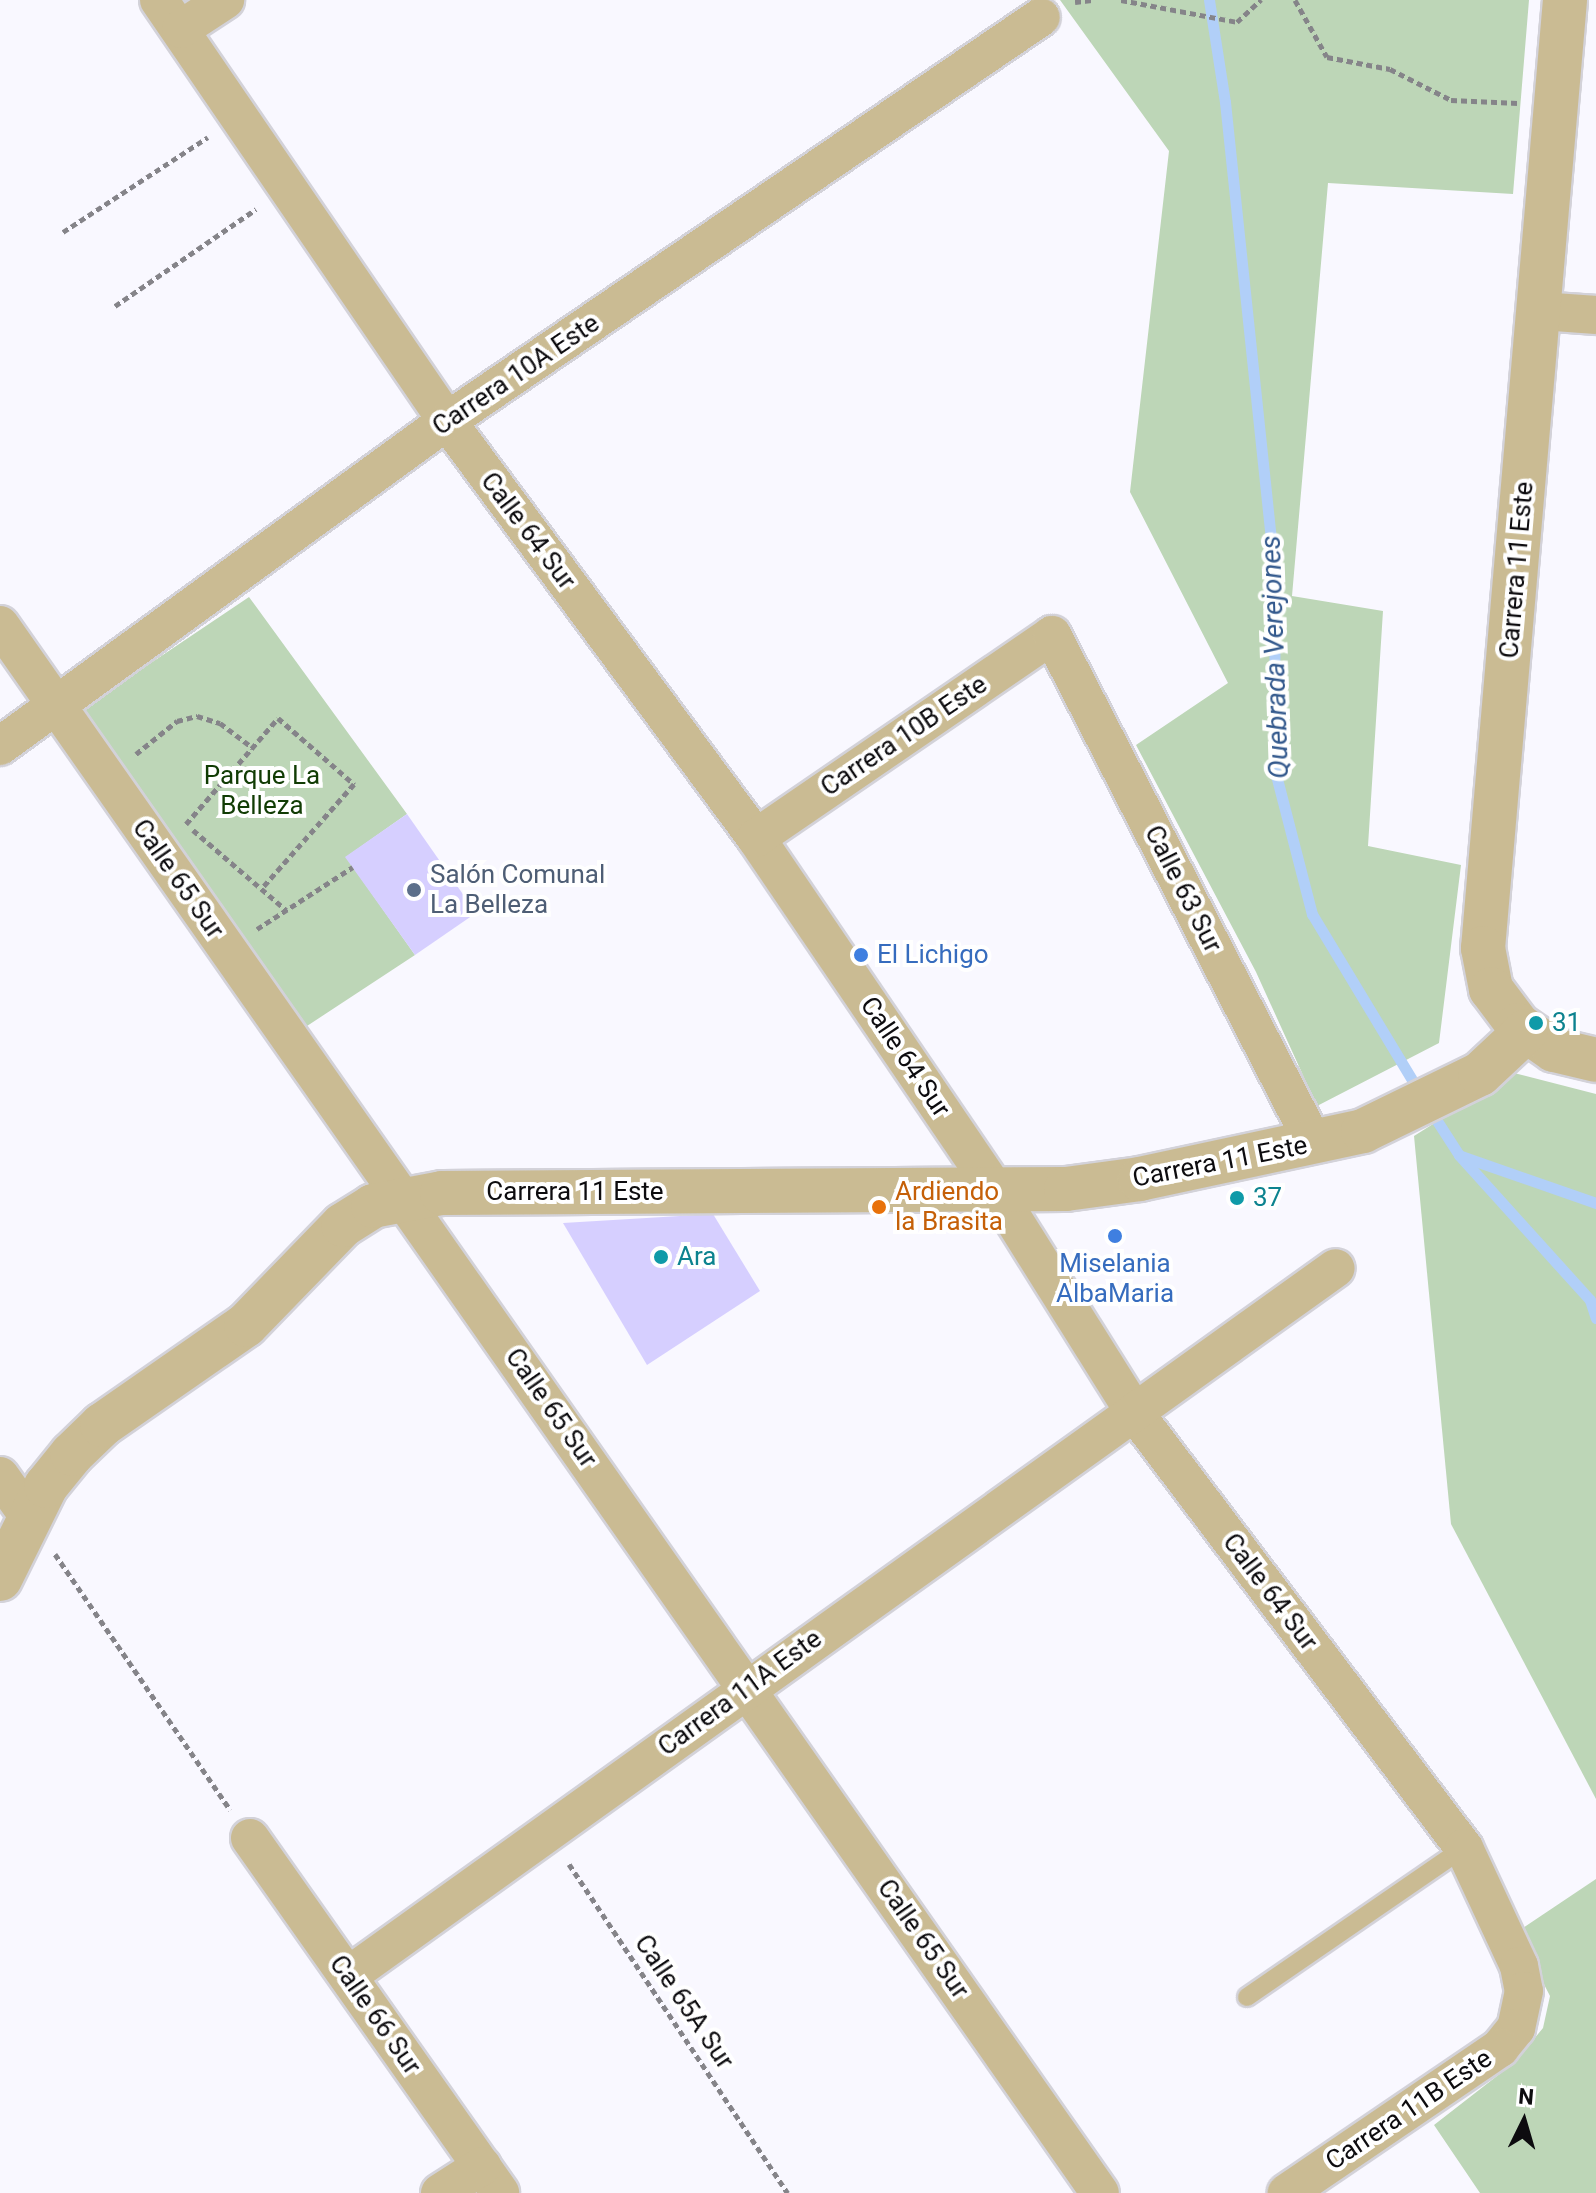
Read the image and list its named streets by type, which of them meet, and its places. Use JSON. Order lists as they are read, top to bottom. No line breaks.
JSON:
{"streets":{"street":["Carrera 10A Este","Calle 64 Sur","Carrera 11 Este","Carrera 10B Este","Calle 65 Sur","Calle 63 Sur","Carrera 11A Este","Calle 66 Sur","Carrera 11B Este"],"path":["Calle 65A Sur"]},"crossings":[["Carrera 10A Este","Calle 64 Sur"],["Carrera 10A Este","Calle 65 Sur"],["Calle 64 Sur","Carrera 11 Este"],["Calle 64 Sur","Carrera 10B Este"],["Calle 64 Sur","Carrera 11A Este"],["Calle 64 Sur","Carrera 11B Este"],["Carrera 11 Este","Calle 65 Sur"],["Carrera 11 Este","Calle 63 Sur"],["Carrera 10B Este","Calle 63 Sur"],["Calle 65 Sur","Carrera 11A Este"],["Carrera 11A Este","Calle 65A Sur"],["Carrera 11A Este","Calle 66 Sur"]],"water":["Quebrada Verejones"],"parks":["Parque La Belleza"],"places":["Salón Comunal La Belleza","El Lichigo","31","37","Ardiendo la Brasita","Miselania AlbaMaria","Ara"],"north":"top"}
